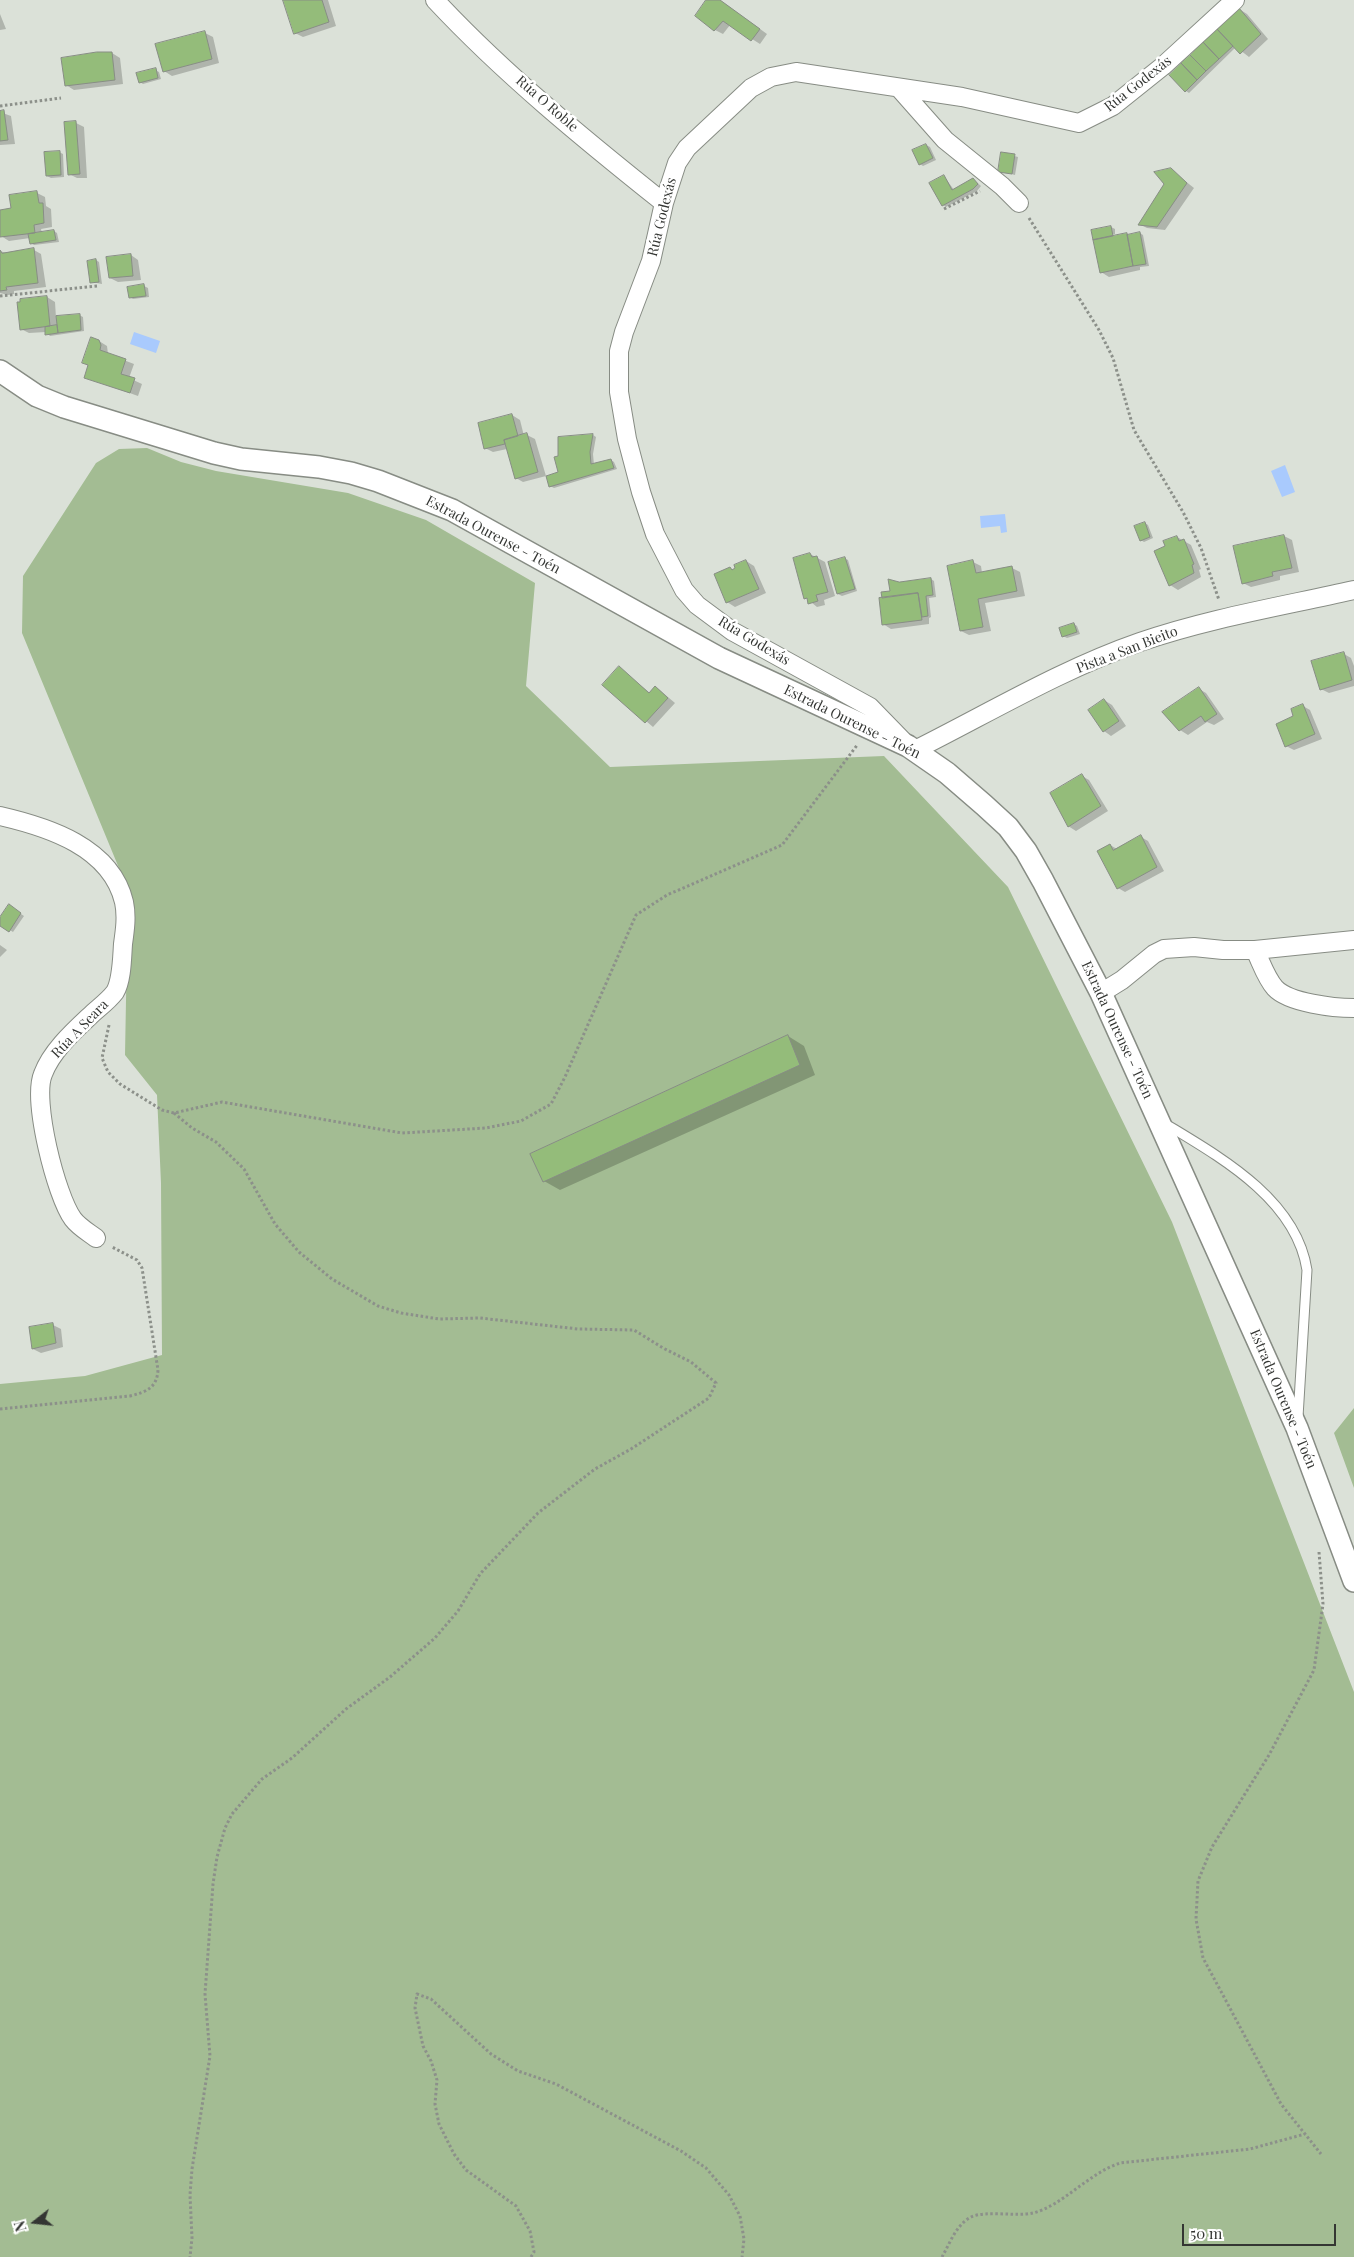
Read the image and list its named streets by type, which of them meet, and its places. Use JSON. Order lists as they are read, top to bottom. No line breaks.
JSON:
{"streets":{"street":["Rúa Godexás","Rúa O Roble","Estrada Ourense - Toén","Pista a San Bieito","Rúa A Seara"]},"crossings":[["Rúa Godexás","Rúa O Roble"],["Rúa Godexás","Estrada Ourense - Toén"],["Rúa Godexás","Pista a San Bieito"],["Estrada Ourense - Toén","Pista a San Bieito"]],"scale_bar":"50 m","north":"left"}
